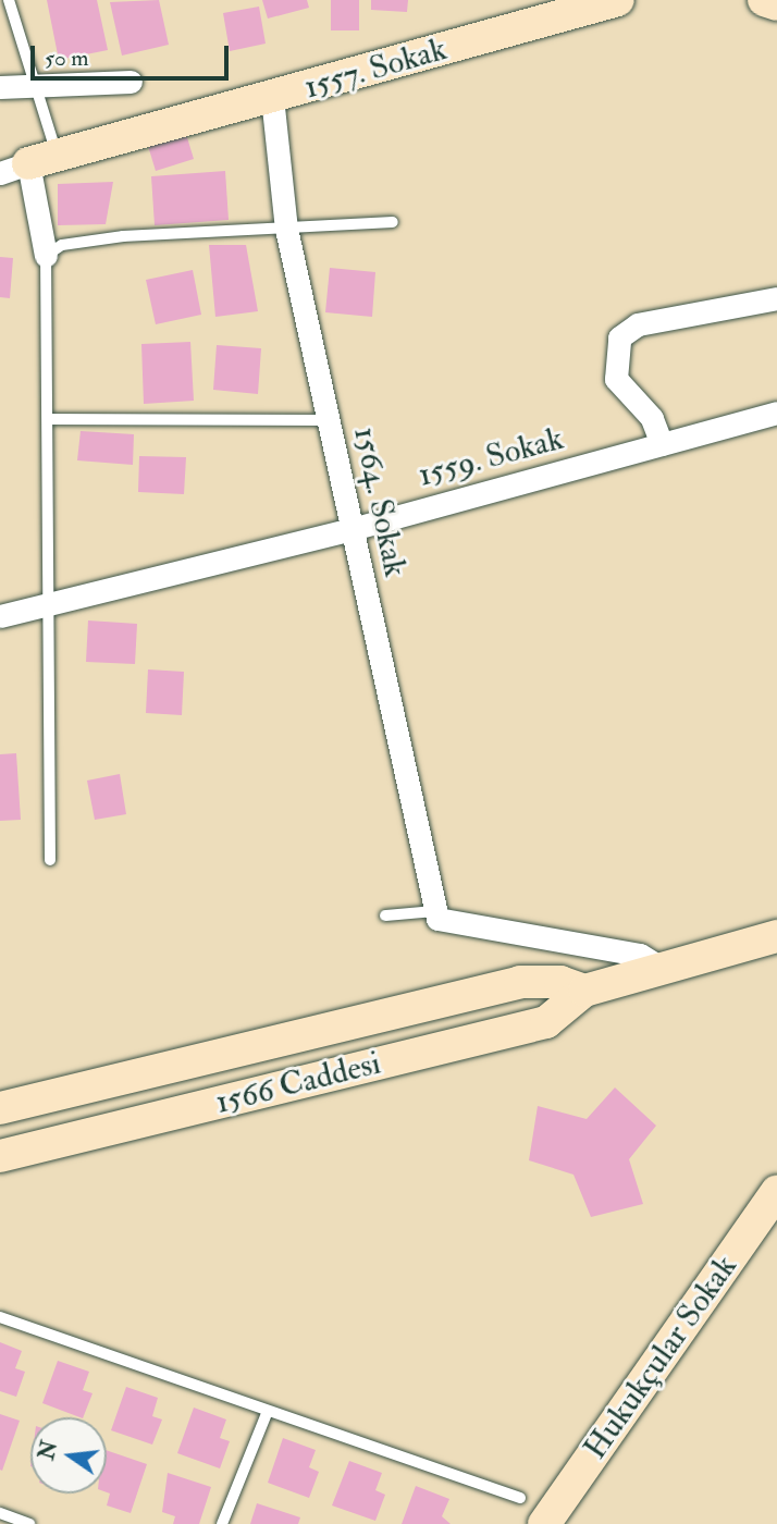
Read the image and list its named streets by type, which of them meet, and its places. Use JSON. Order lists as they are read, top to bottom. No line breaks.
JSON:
{"streets":{"street":["1557. Sokak","1559. Sokak","1564. Sokak","1566 Caddesi","Hukukçular Sokak"]},"crossings":[["1557. Sokak","1564. Sokak"],["1559. Sokak","1564. Sokak"]],"scale_bar":"50 m","north":"left"}
